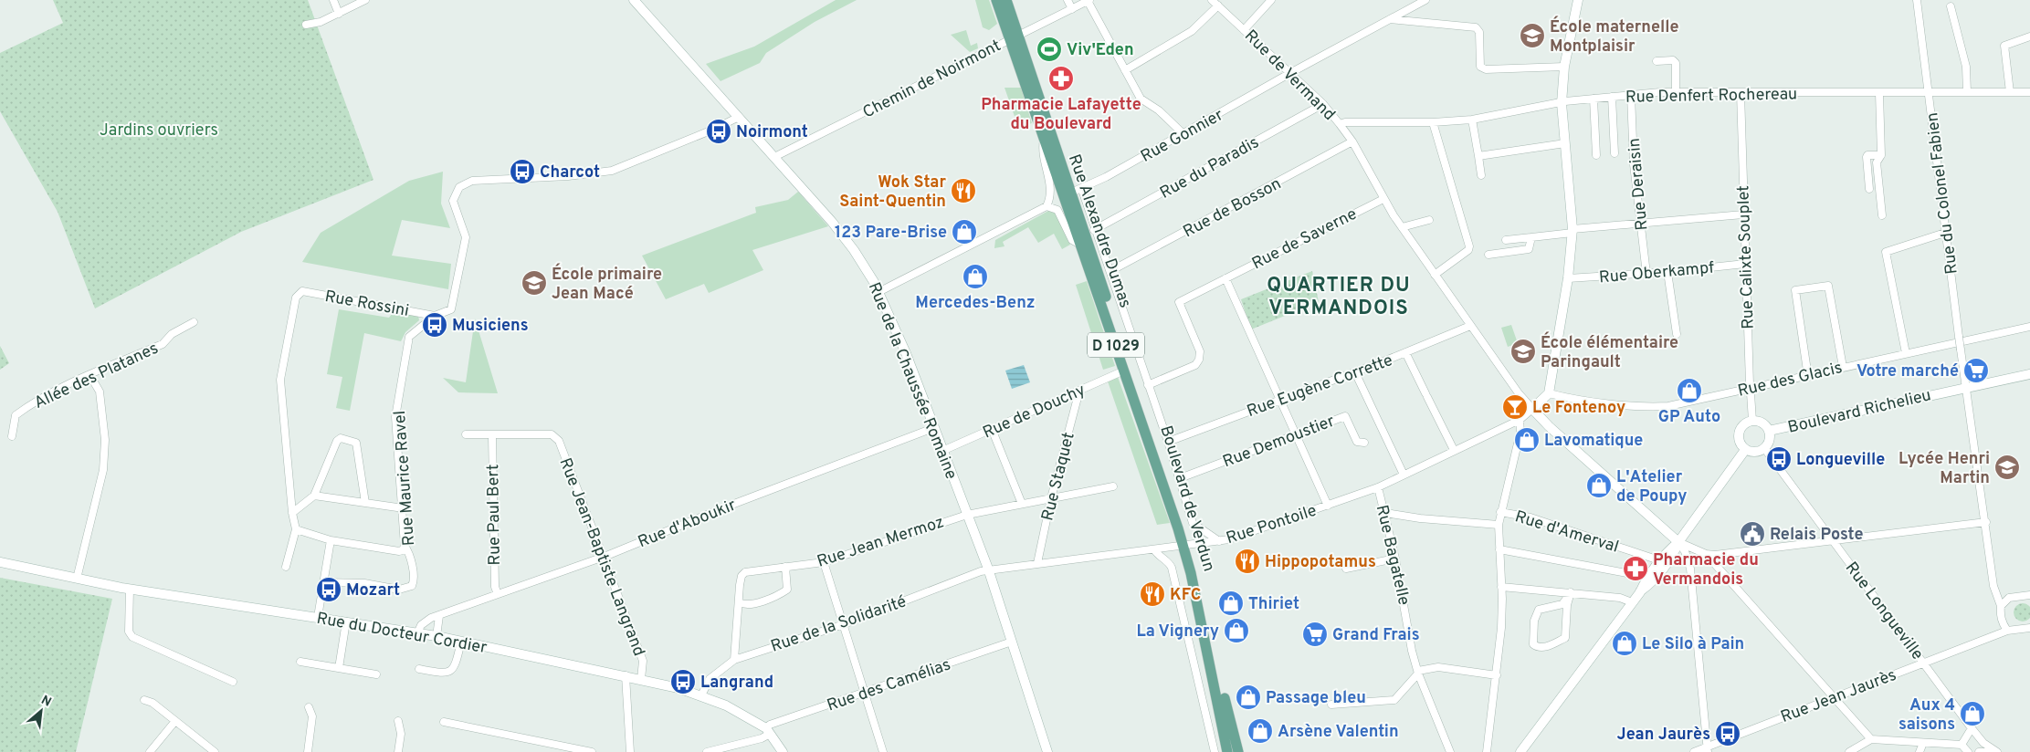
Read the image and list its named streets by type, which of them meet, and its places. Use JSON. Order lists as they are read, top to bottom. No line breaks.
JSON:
{"streets":{"main road":["Rue Alexandre Dumas","D 1029","Boulevard de Verdun"],"street":["Rue de Vermand","Chemin de Noirmont","Rue Denfert Rochereau","Rue Gonnier","Rue du Paradis","Rue Deraisin","Rue du Colonel Fabien","Rue de Bosson","Rue de Saverne","Rue Calixte Souplet","Rue Oberkampf","Rue Rossini","Allée des Platanes","Rue des Glacis","Rue de la Chaussée Romaine","Rue Eugène Corrette","Rue de Douchy","Boulevard Richelieu","Rue Demoustier","Rue Staquet","Rue Maurice Ravel","Rue Paul Bert","Rue d'Aboukir","Rue Pontoile","Rue d'Amerval","Rue Jean Mermoz","Rue Bagatelle","Rue Jean-Baptiste Langrand","Rue Longueville","Rue de la Solidarité","Rue du Docteur Cordier","Rue des Camélias","Rue Jean Jaurès"]},"crossings":[["Rue de Vermand","Rue Denfert Rochereau"],["Rue de Vermand","Rue Gonnier"],["Rue de Vermand","Rue du Paradis"],["Rue de Vermand","Rue de Bosson"],["Rue de Vermand","Rue de Saverne"],["Rue de Vermand","Rue Eugène Corrette"],["Rue de Vermand","Rue Pontoile"],["Chemin de Noirmont","Rue Alexandre Dumas"],["Chemin de Noirmont","D 1029"],["Chemin de Noirmont","Rue de la Chaussée Romaine"],["Rue Denfert Rochereau","Rue Deraisin"],["Rue Denfert Rochereau","Rue du Colonel Fabien"],["Rue Denfert Rochereau","Rue Calixte Souplet"],["Rue Gonnier","Rue Alexandre Dumas"],["Rue du Paradis","Rue Alexandre Dumas"],["Rue Deraisin","Rue Oberkampf"],["Rue du Colonel Fabien","Boulevard Richelieu"],["Rue du Colonel Fabien","Rue Jean Jaurès"],["Rue de Bosson","Rue Alexandre Dumas"],["Rue Alexandre Dumas","Rue de Saverne"],["Rue Alexandre Dumas","D 1029"],["Rue Alexandre Dumas","Rue Eugène Corrette"],["Rue Alexandre Dumas","Rue de Douchy"],["Rue Alexandre Dumas","Rue Demoustier"],["Rue Alexandre Dumas","Boulevard de Verdun"],["Rue Alexandre Dumas","Rue Pontoile"],["Rue Calixte Souplet","Rue Oberkampf"],["Rue Calixte Souplet","Boulevard Richelieu"],["Rue Calixte Souplet","Rue Longueville"],["Rue Rossini","Rue Maurice Ravel"],["D 1029","Rue de Douchy"],["D 1029","Boulevard de Verdun"],["Rue de la Chaussée Romaine","Rue de Douchy"],["Rue de la Chaussée Romaine","Rue Maurice Ravel"],["Rue de la Chaussée Romaine","Rue d'Aboukir"],["Rue de la Chaussée Romaine","Rue Pontoile"],["Rue de la Chaussée Romaine","Rue Jean Mermoz"],["Rue de la Chaussée Romaine","Rue de la Solidarité"],["Rue de la Chaussée Romaine","Rue des Camélias"],["Rue de Douchy","Rue Staquet"],["Rue de Douchy","Boulevard de Verdun"],["Boulevard Richelieu","Rue Longueville"],["Rue Staquet","Rue Pontoile"],["Rue Staquet","Rue Jean Mermoz"],["Boulevard de Verdun","Rue Pontoile"],["Rue Paul Bert","Rue d'Aboukir"],["Rue Paul Bert","Rue Jean-Baptiste Langrand"],["Rue d'Aboukir","Rue Jean-Baptiste Langrand"],["Rue d'Aboukir","Rue du Docteur Cordier"],["Rue Pontoile","Rue Bagatelle"],["Rue Pontoile","Rue de la Solidarité"],["Rue Jean Mermoz","Rue de la Solidarité"],["Rue Jean-Baptiste Langrand","Rue du Docteur Cordier"],["Rue Longueville","Rue Jean Jaurès"],["Rue de la Solidarité","Rue du Docteur Cordier"],["Rue du Docteur Cordier","Rue des Camélias"]],"districts":["QUARTIER DU VERMANDOIS"],"parks":["Jardins ouvriers"],"places":{"school or university":["École maternelle Montplaisir","École primaire Jean Macé","École élémentaire Paringault","Lycée Henri Martin"],"sports":["Viv'Eden"],"pharmacy":["Pharmacie Lafayette du Boulevard","Pharmacie du Vermandois"],"bus stop":["Noirmont","Charcot","Musiciens","Longueville","Mozart","Langrand","Jean Jaurès"],"restaurant":["Wok Star Saint-Quentin","Hippopotamus","KFC"],"shop":["123 Pare-Brise","Mercedes-Benz","GP Auto","Lavomatique","L'Atelier de Poupy","Thiriet","La Vignery","Le Silo à Pain","Passage bleu","Aux 4 saisons","Arsène Valentin"],"supermarket":["Votre marché","Grand Frais"],"bar":["Le Fontenoy"],"public building":["Relais Poste"]},"north":"top right"}
